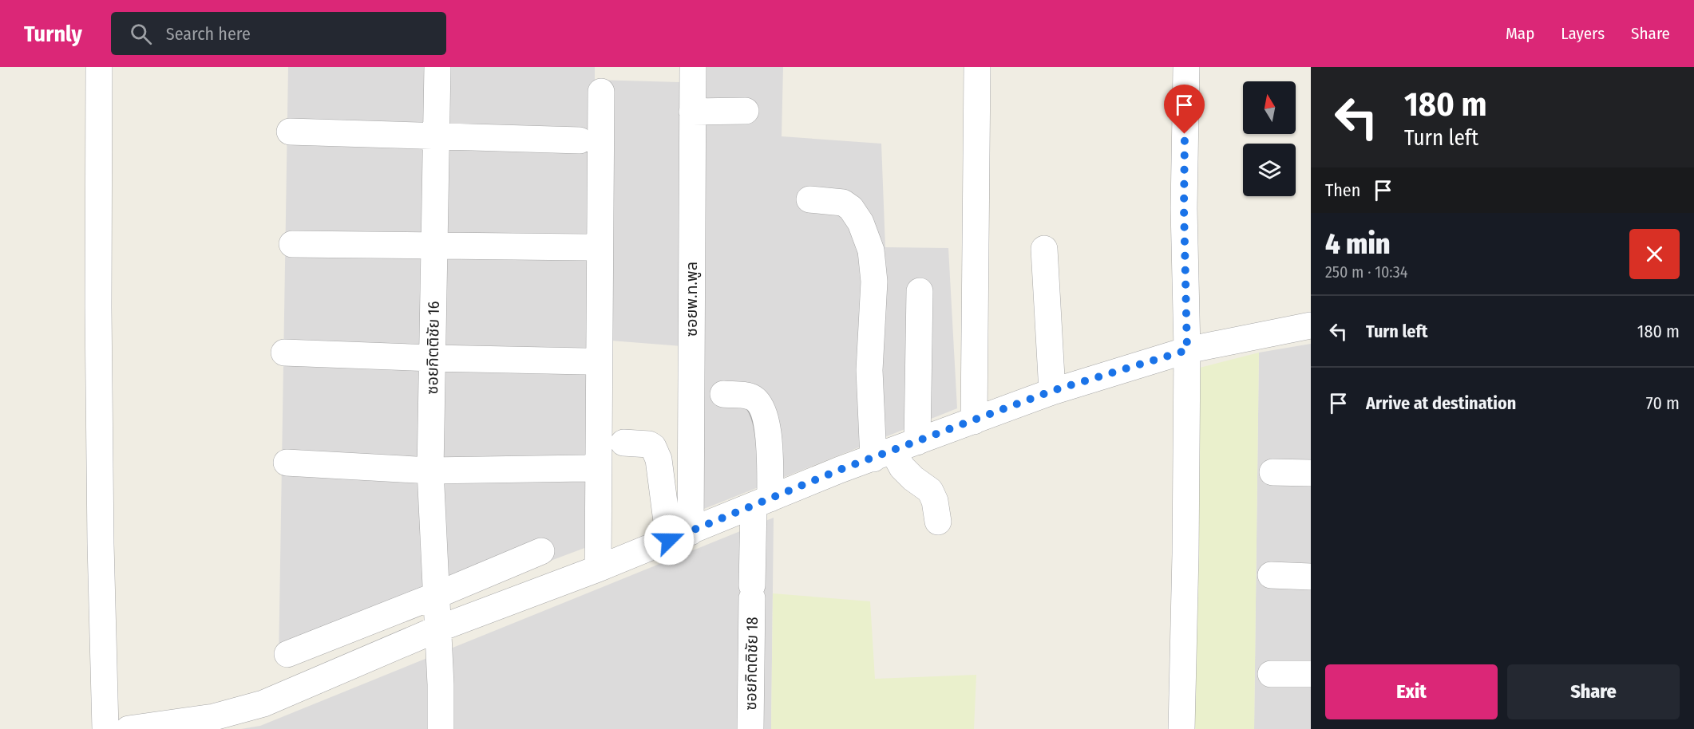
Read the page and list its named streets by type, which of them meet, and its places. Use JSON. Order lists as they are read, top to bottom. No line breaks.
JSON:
{"streets":{"street":["ซอยพ.ท.พูล","ซอยกิตติชัย 16","ซอยกิตติชัย 18"]},"north":"top","page":{"header":"Turnly","search":"Search here","nav":["Map","Layers","Share"],"turn":["180 m","Turn left"],"then":"Then","heading":["4 min","250 m · 10:34"],"list":[{"name":"Turn left","value":"180 m"},{"name":"Arrive at destination","value":"70 m"}],"buttons":["Exit","Share"]}}
